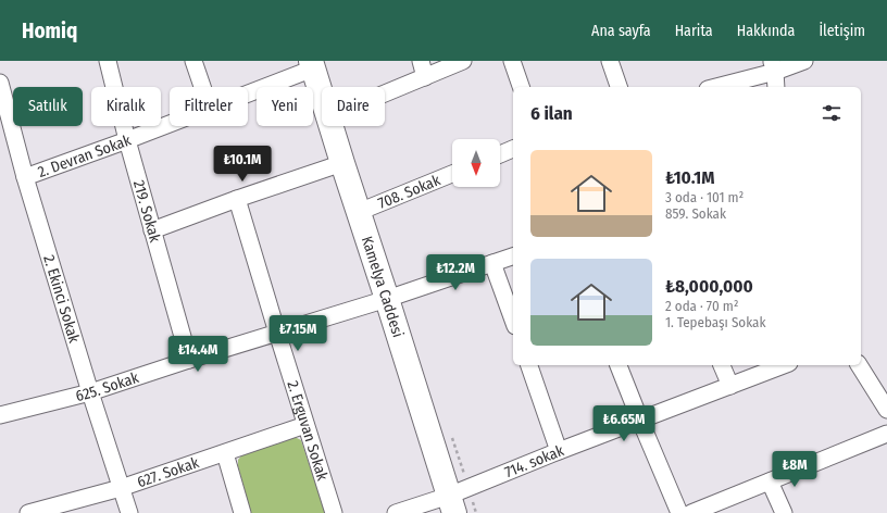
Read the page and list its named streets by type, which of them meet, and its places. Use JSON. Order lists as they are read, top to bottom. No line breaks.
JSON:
{"streets":{"main road":["Kamelya Caddesi"],"street":["2. Devran Sokak","708. Sokak","219. Sokak","2. Ekinci Sokak","625. Sokak","2. Erguvan Sokak","714. sokak","627. Sokak"]},"crossings":[["2. Devran Sokak","219. Sokak"],["2. Devran Sokak","Kamelya Caddesi"],["2. Devran Sokak","2. Ekinci Sokak"],["708. Sokak","Kamelya Caddesi"],["219. Sokak","625. Sokak"],["Kamelya Caddesi","625. Sokak"],["Kamelya Caddesi","714. sokak"],["2. Ekinci Sokak","625. Sokak"],["2. Ekinci Sokak","627. Sokak"],["625. Sokak","2. Erguvan Sokak"],["2. Erguvan Sokak","627. Sokak"]],"north":"bottom","page":{"header":"Homiq","nav":["Ana sayfa","Harita","Hakkında","İletişim"],"chip":["Satılık","Kiralık","Filtreler","Yeni","Daire"],"heading":"6 ilan","list":[{"name":"₺10.1M","note":"3 oda · 101 m² · 859. Sokak"},{"name":"₺8,000,000","note":"2 oda · 70 m² · 1. Tepebaşı Sokak"}],"price":["₺10.1M","₺12.2M","₺7.15M","₺14.4M","₺6.65M","₺8M"]}}
